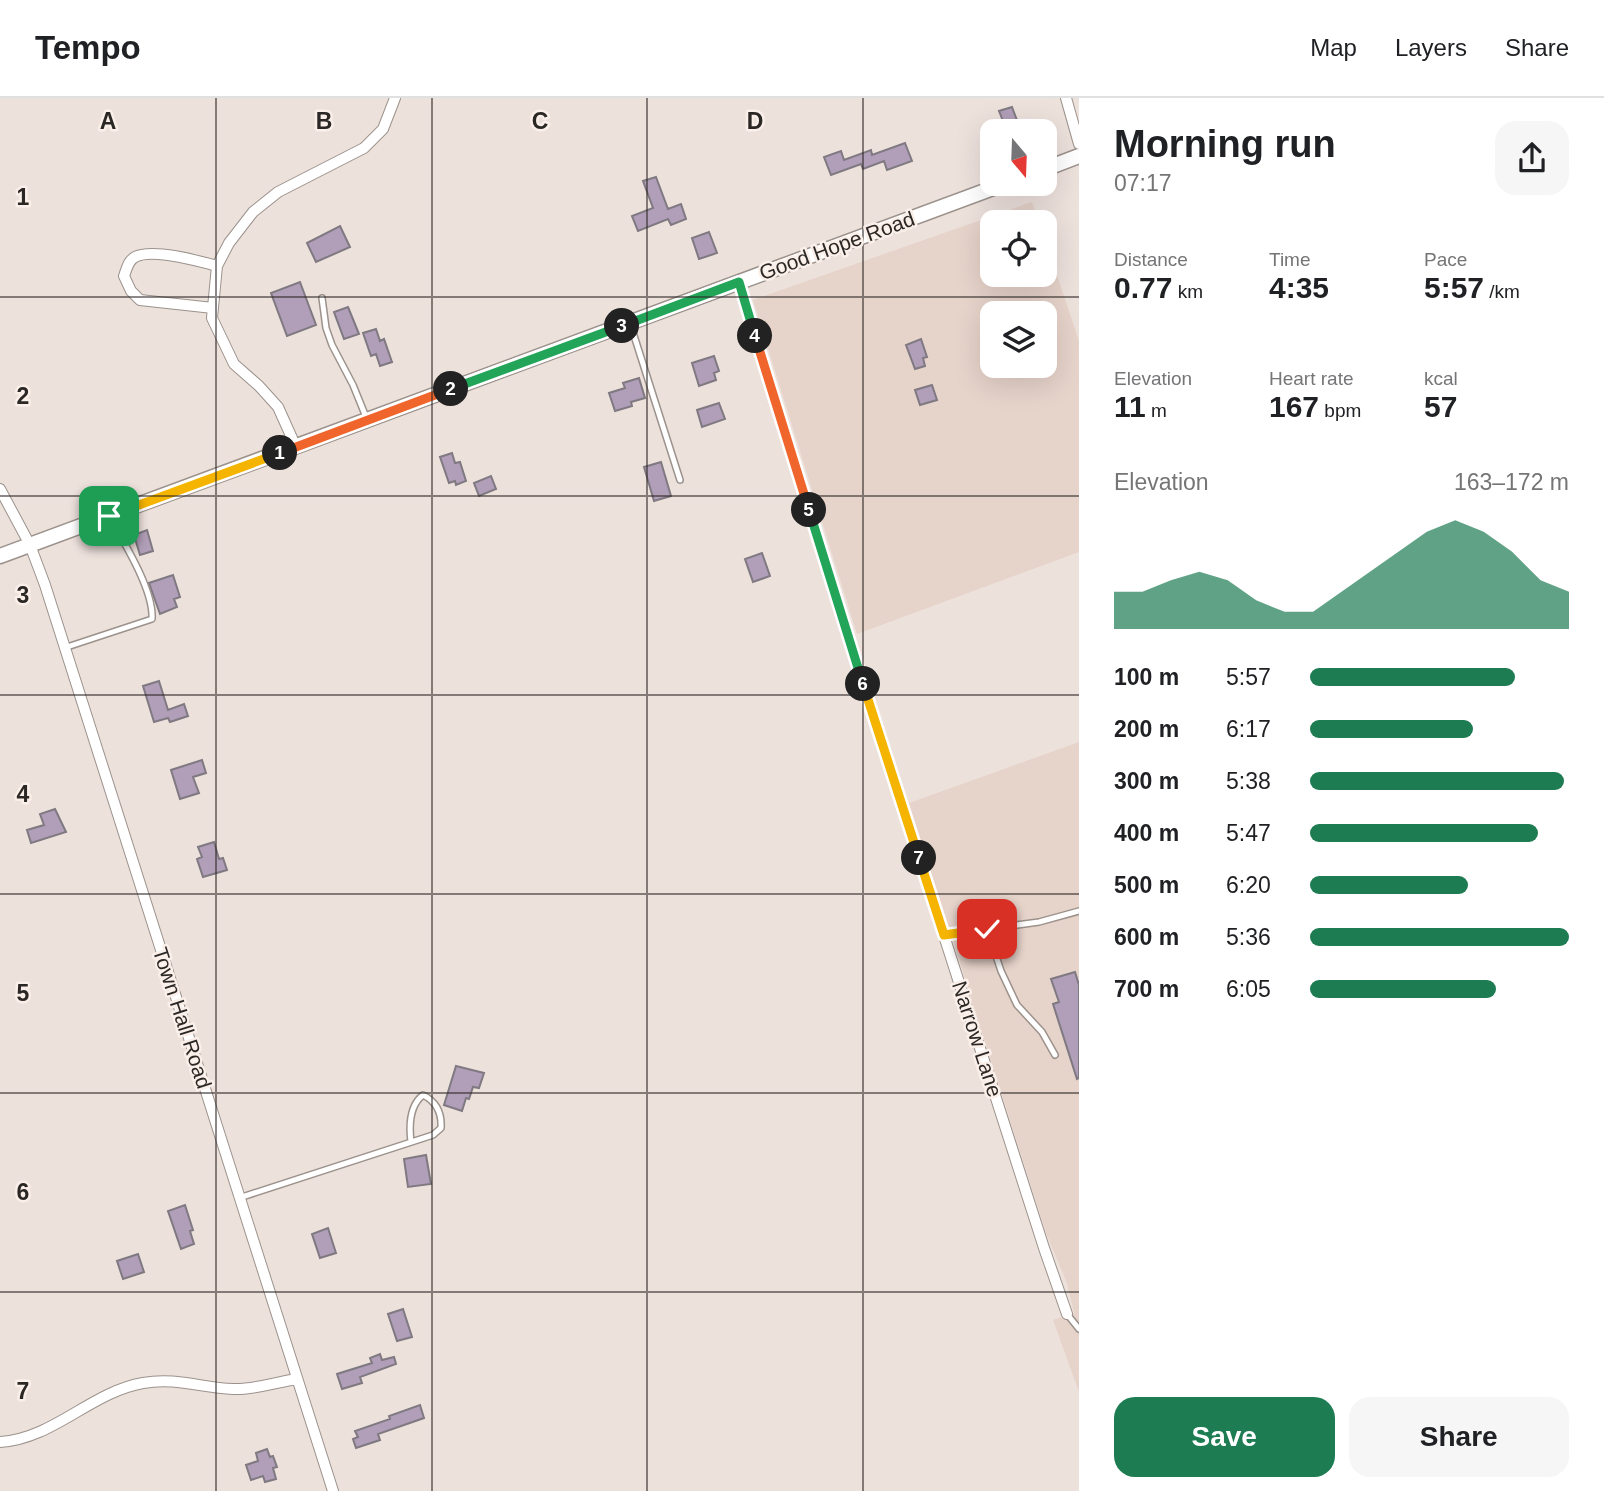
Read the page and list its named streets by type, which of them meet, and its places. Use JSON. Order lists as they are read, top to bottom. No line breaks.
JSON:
{"streets":{"main road":["Good Hope Road"],"street":["Town Hall Road","Narrow Lane"]},"crossings":[["Good Hope Road","Town Hall Road"],["Good Hope Road","Narrow Lane"]],"north":"bottom","page":{"header":"Tempo","nav":["Map","Layers","Share"],"heading":["Morning run","07:17"],"stats":[["Distance","0.77 km"],["Time","4:35"],["Pace","5:57 /km"],["Elevation","11 m"],["Heart rate","167 bpm"],["kcal","57"]],"pins":["3","4","2","1","5","6","7"],"chart":["Elevation","163–172 m"],"list":[{"name":"100 m","note":"5:57"},{"name":"200 m","note":"6:17"},{"name":"300 m","note":"5:38"},{"name":"400 m","note":"5:47"},{"name":"500 m","note":"6:20"},{"name":"600 m","note":"5:36"},{"name":"700 m","note":"6:05"}],"buttons":["Save","Share"]},"grid":{"columns":["A","B","C","D"],"rows":["1","2","3","4","5","6","7"]}}
